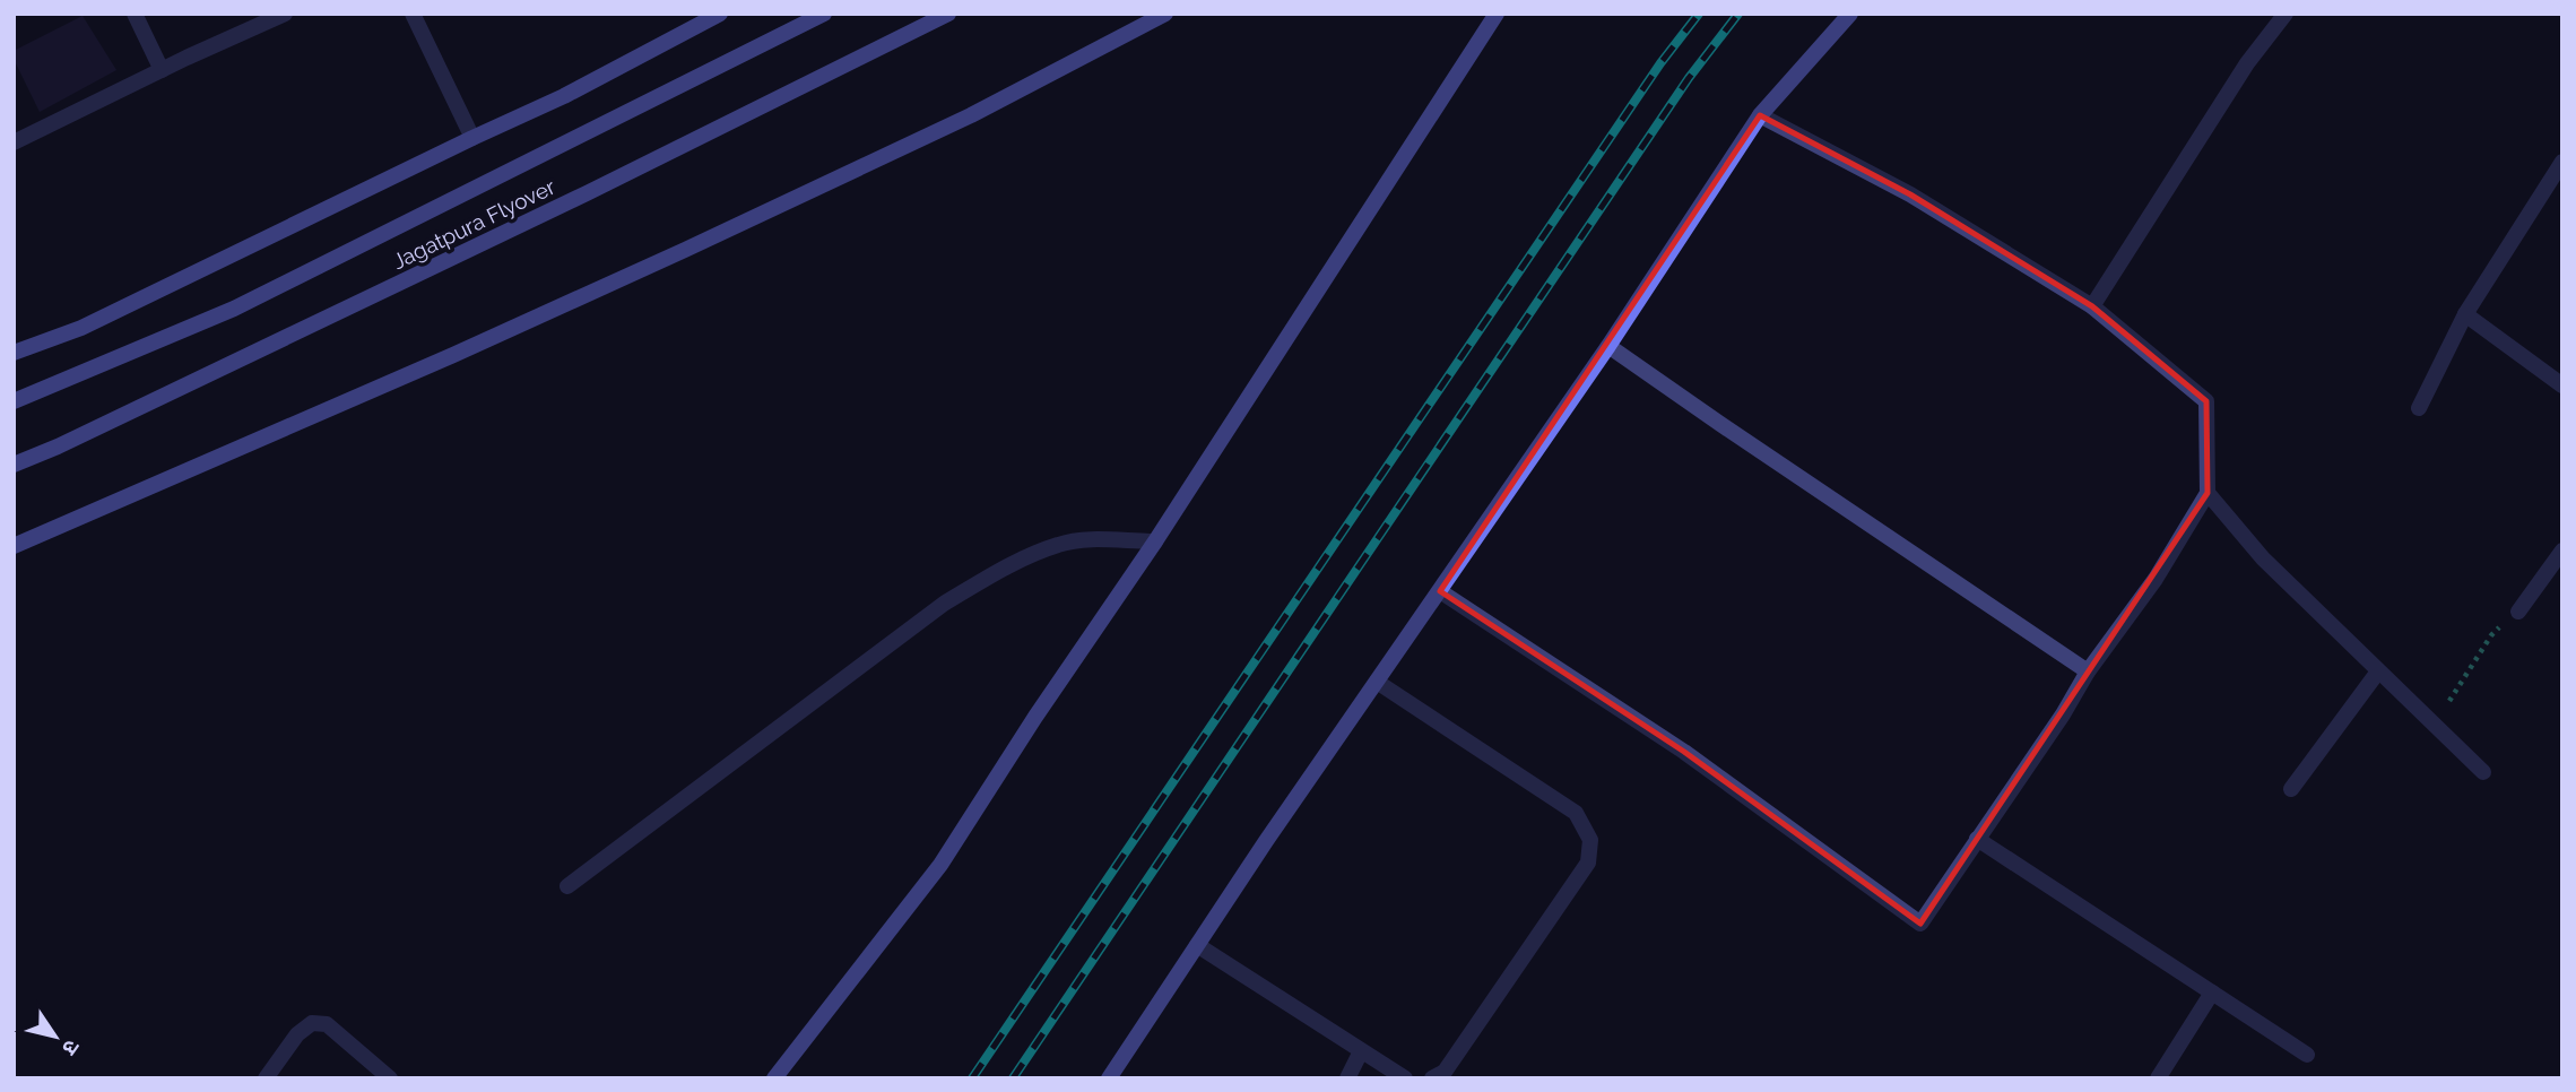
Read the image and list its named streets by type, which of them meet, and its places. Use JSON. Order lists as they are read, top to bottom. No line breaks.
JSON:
{"streets":{"street":["Jagatpura Flyover"]},"north":"bottom right"}
